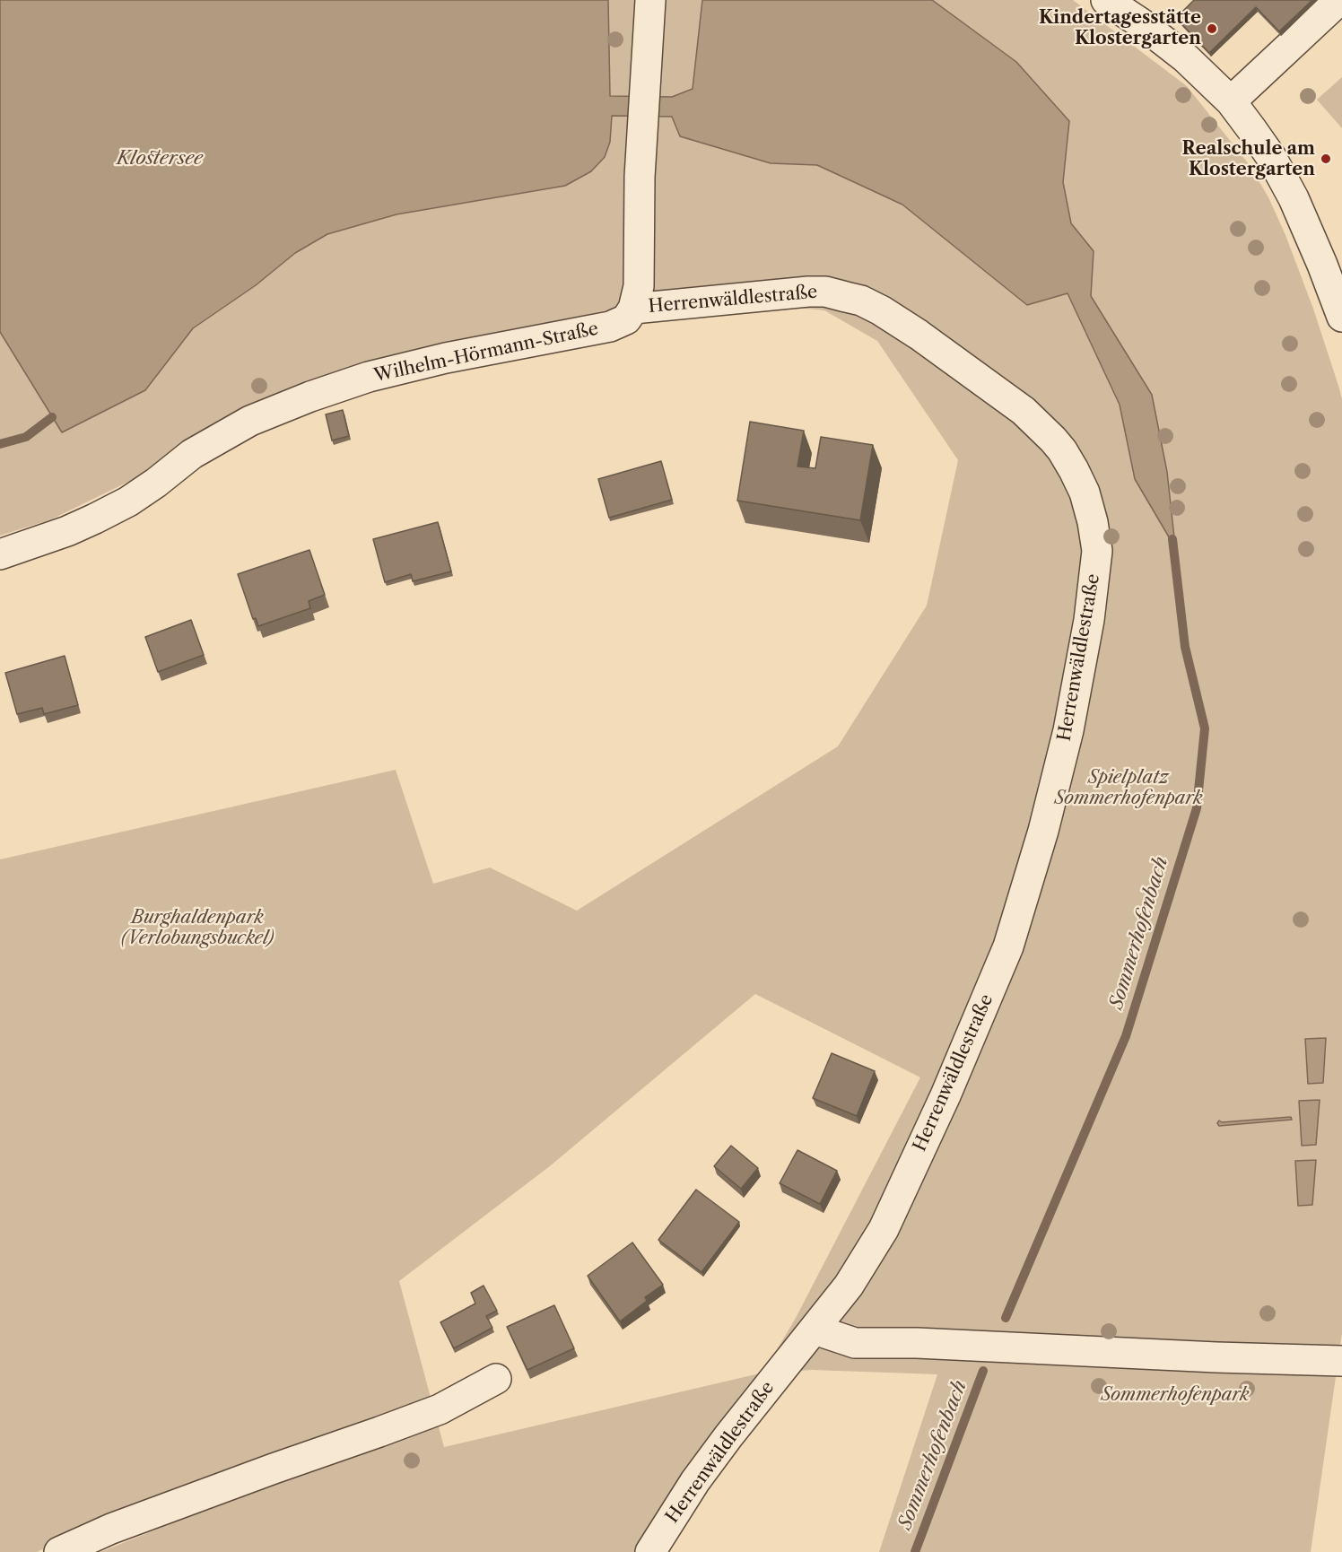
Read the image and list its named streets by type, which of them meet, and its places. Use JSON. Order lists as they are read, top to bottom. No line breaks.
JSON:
{"streets":{"street":["Herrenwäldlestraße","Wilhelm-Hörmann-Straße"]},"crossings":[["Herrenwäldlestraße","Wilhelm-Hörmann-Straße"]],"water":["Klostersee","Sommerhofenbach"],"parks":["Spielplatz Sommerhofenpark","Burghaldenpark (Verlobungsbuckel)","Sommerhofenpark"],"places":["Kindertagesstätte Klostergarten","Realschule am Klostergarten"]}
